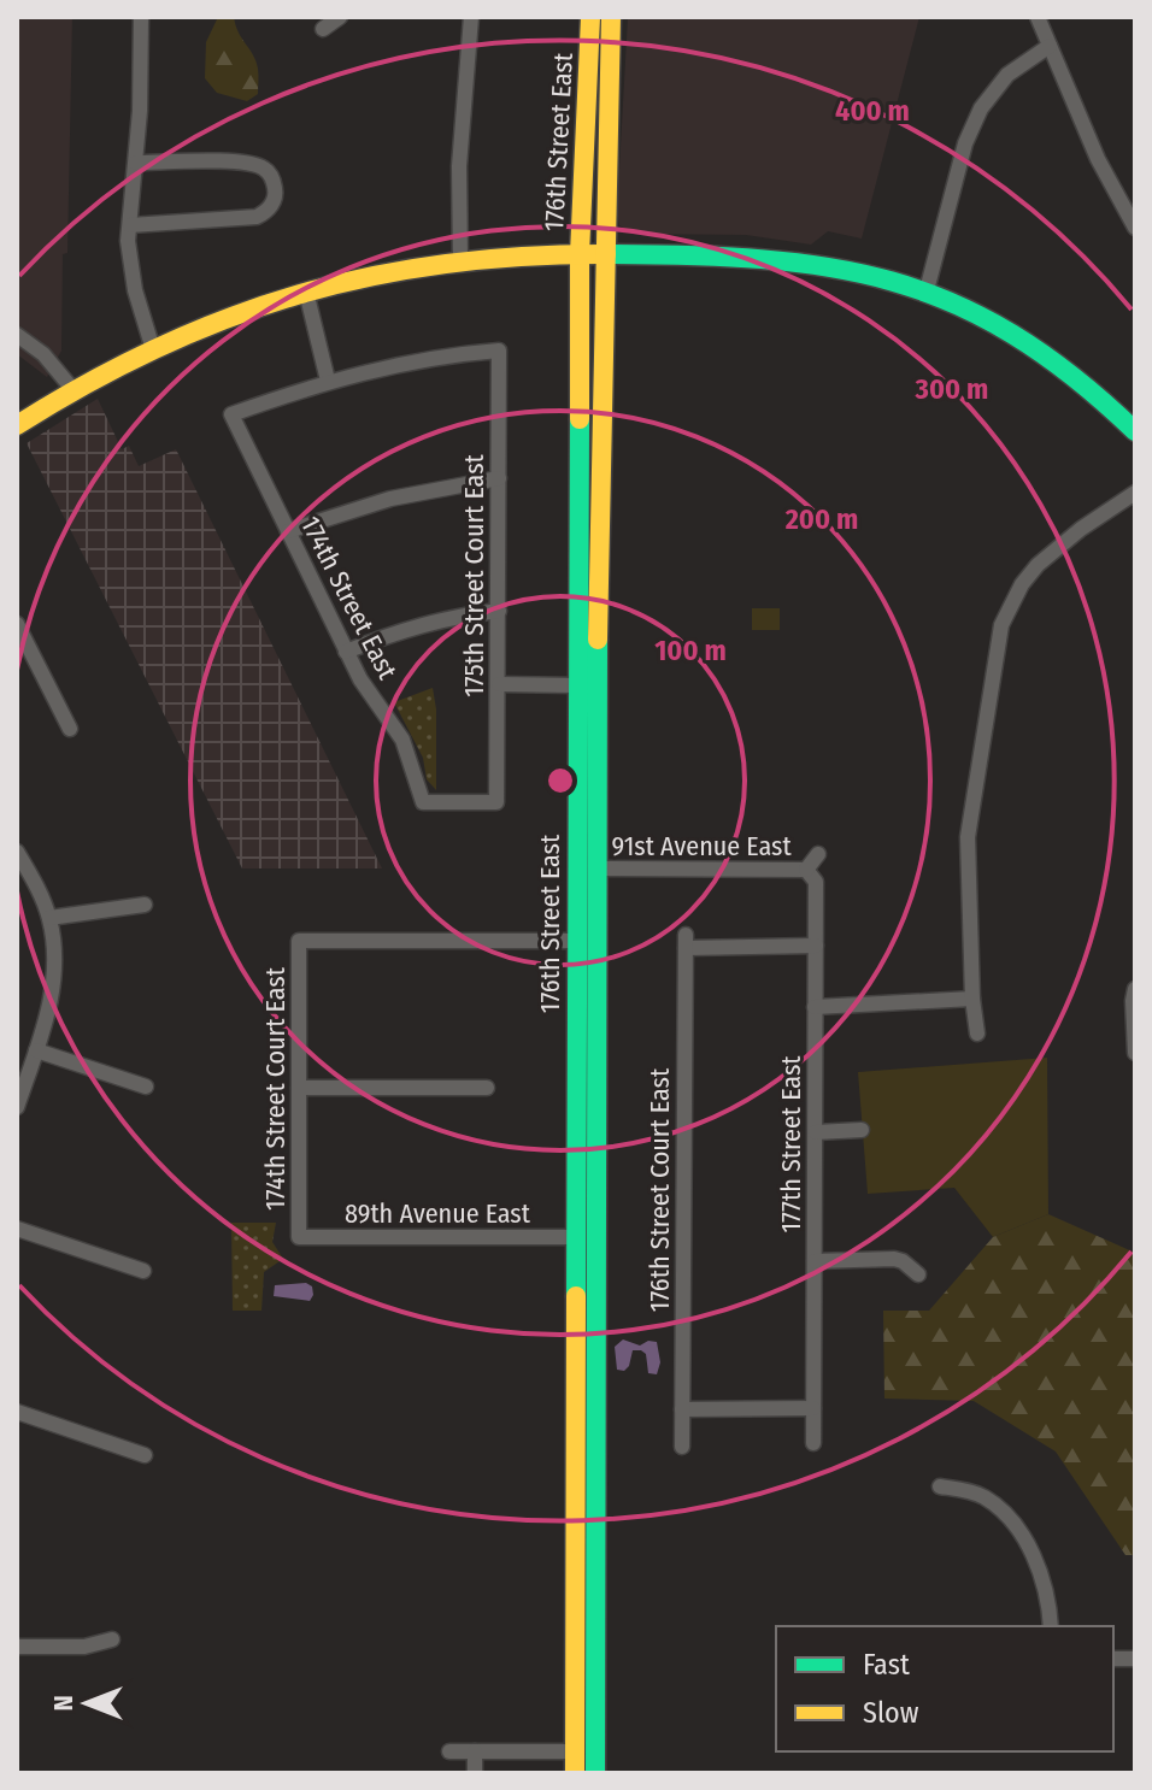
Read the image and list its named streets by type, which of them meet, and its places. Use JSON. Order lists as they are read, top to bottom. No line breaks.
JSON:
{"streets":{"main road":["176th Street East"],"street":["175th Street Court East","174th Street East","91st Avenue East","174th Street Court East","177th Street East","176th Street Court East","89th Avenue East"]},"crossings":[["176th Street East","91st Avenue East"],["176th Street East","174th Street Court East"],["176th Street East","89th Avenue East"],["175th Street Court East","174th Street East"],["91st Avenue East","177th Street East"],["174th Street Court East","89th Avenue East"],["177th Street East","176th Street Court East"]],"legend":["Fast","Slow"],"north":"left","rings":["400 m","300 m","200 m","100 m"]}
